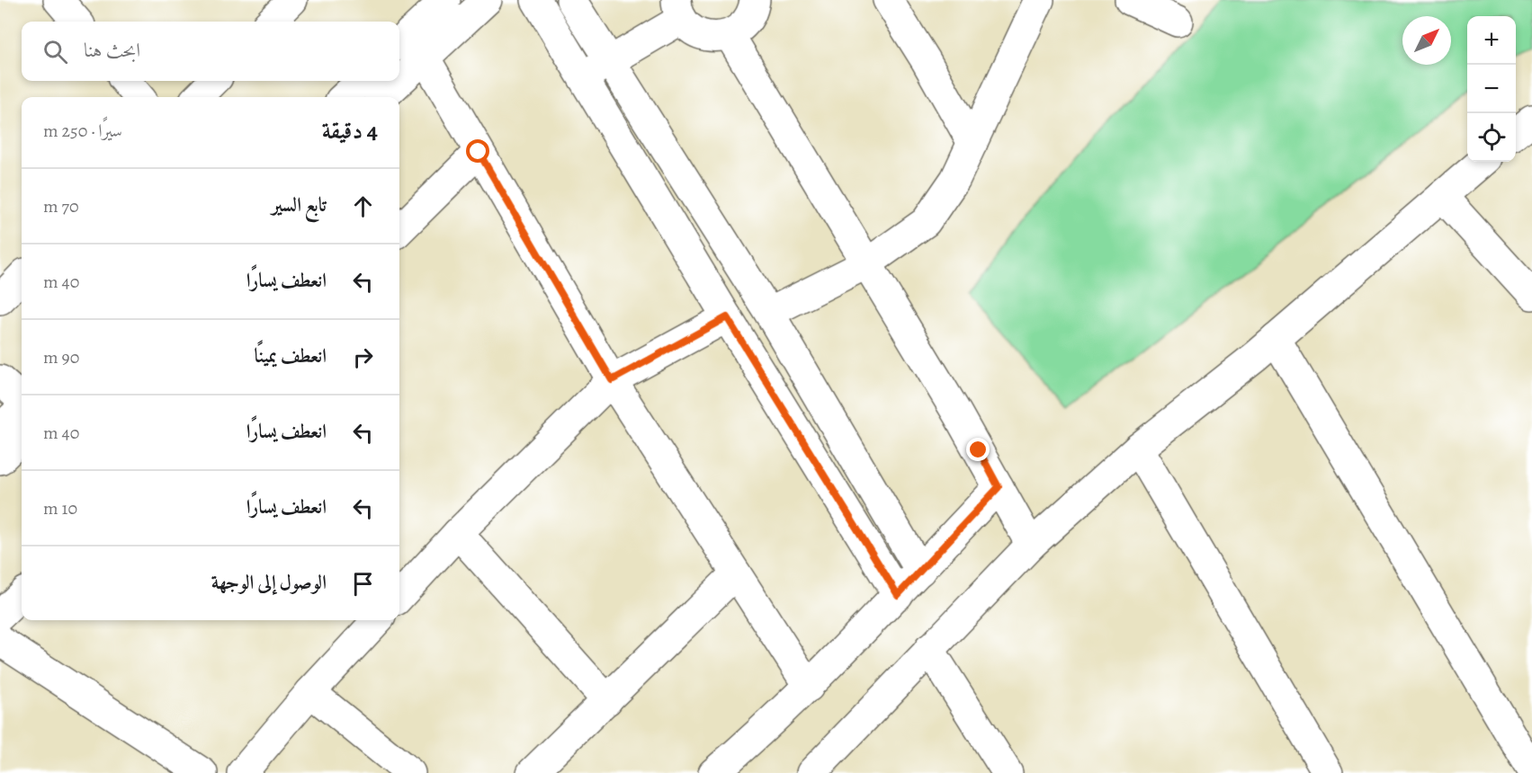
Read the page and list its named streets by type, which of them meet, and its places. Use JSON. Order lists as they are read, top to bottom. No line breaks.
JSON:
{"north":"top right","page":{"map_buttons":["+","−"],"search":"ابحث هنا","heading":["4 دقيقة","سيرًا · 250 m"],"list":[["تابع السير","70 m"],["انعطف يسارًا","40 m"],["انعطف يمينًا","90 m"],["انعطف يسارًا","40 m"],["انعطف يسارًا","10 m"],"الوصول إلى الوجهة"]}}
